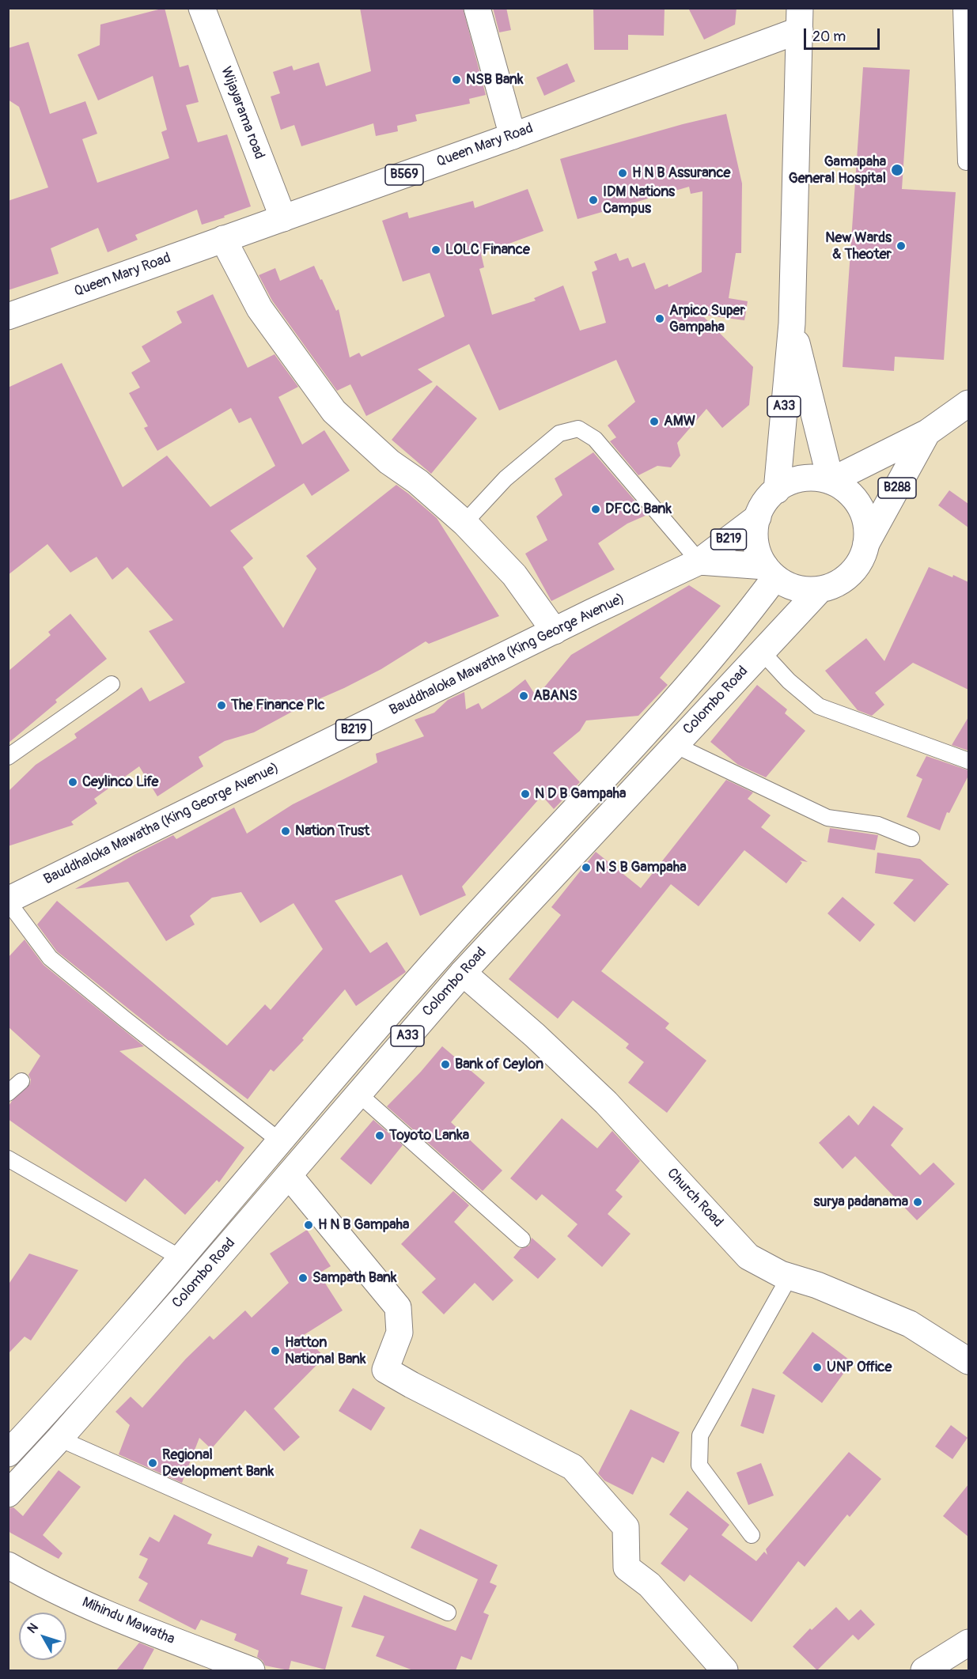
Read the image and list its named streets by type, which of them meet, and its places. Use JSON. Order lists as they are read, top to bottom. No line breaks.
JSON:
{"streets":{"main road":["Wijayarama road","Queen Mary Road","B569","A33","B288","B219","Bauddhaloka Mawatha (King George Avenue)","Colombo Road","Church Road","Mihindu Mawatha"]},"crossings":[["Wijayarama road","Queen Mary Road"],["Queen Mary Road","A33"],["A33","B288"],["A33","Bauddhaloka Mawatha (King George Avenue)"],["A33","Colombo Road"],["B288","Bauddhaloka Mawatha (King George Avenue)"],["B288","Colombo Road"],["Bauddhaloka Mawatha (King George Avenue)","Colombo Road"],["Colombo Road","Church Road"]],"places":["NSB Bank","Gamapaha General Hospital","H N B Assurance","IDM Nations Campus","New Wards & Theoter","LOLC Finance","Arpico Super Gampaha","AMW","DFCC Bank","ABANS","The Finance Plc","Ceylinco Life","N D B Gampaha","Nation Trust","N S B Gampaha","Bank of Ceylon","Toyoto Lanka","surya padanama","H N B Gampaha","Sampath Bank","Hatton National Bank","UNP Office","Regional Development Bank"],"scale_bar":"20 m","north":"top left"}
